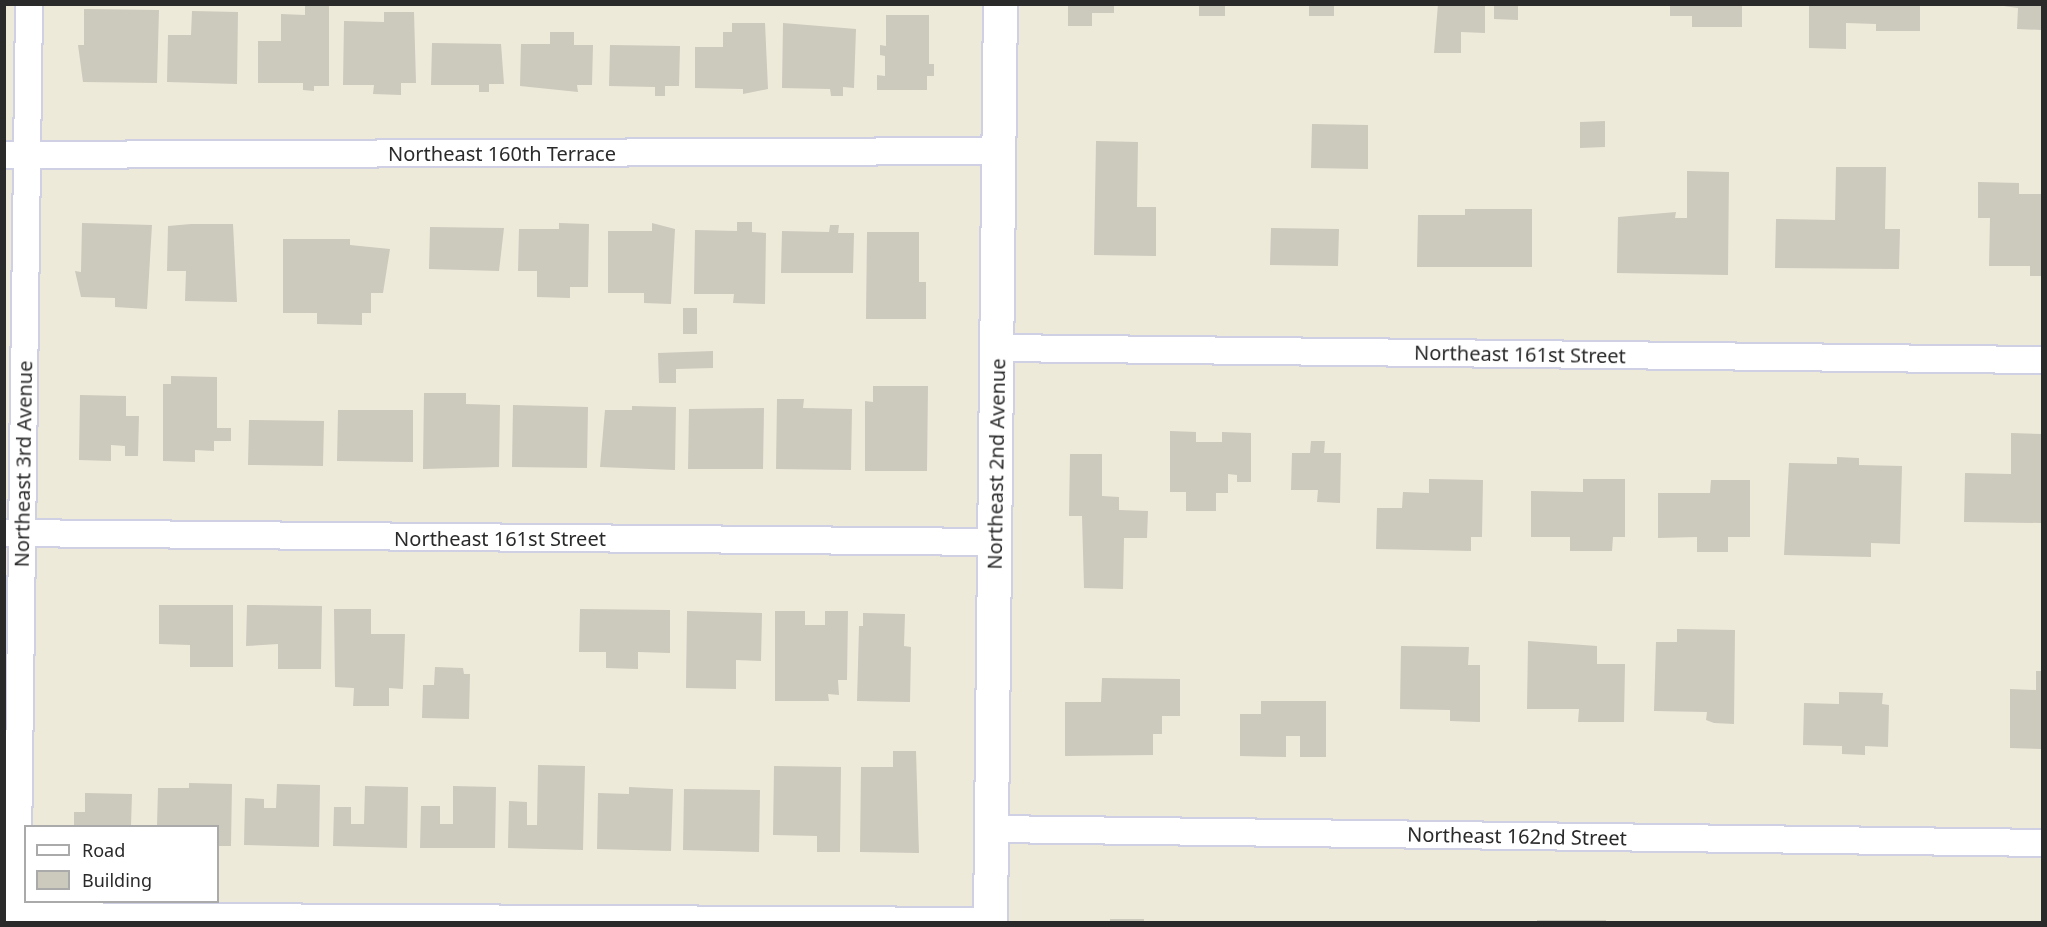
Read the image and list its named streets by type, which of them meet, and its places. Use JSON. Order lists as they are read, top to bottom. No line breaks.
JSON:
{"streets":{"street":["Northeast 160th Terrace","Northeast 161st Street","Northeast 3rd Avenue","Northeast 2nd Avenue","Northeast 162nd Street"]},"crossings":[["Northeast 160th Terrace","Northeast 3rd Avenue"],["Northeast 160th Terrace","Northeast 2nd Avenue"],["Northeast 161st Street","Northeast 3rd Avenue"],["Northeast 161st Street","Northeast 2nd Avenue"],["Northeast 2nd Avenue","Northeast 162nd Street"]],"legend":["Road","Building"]}
